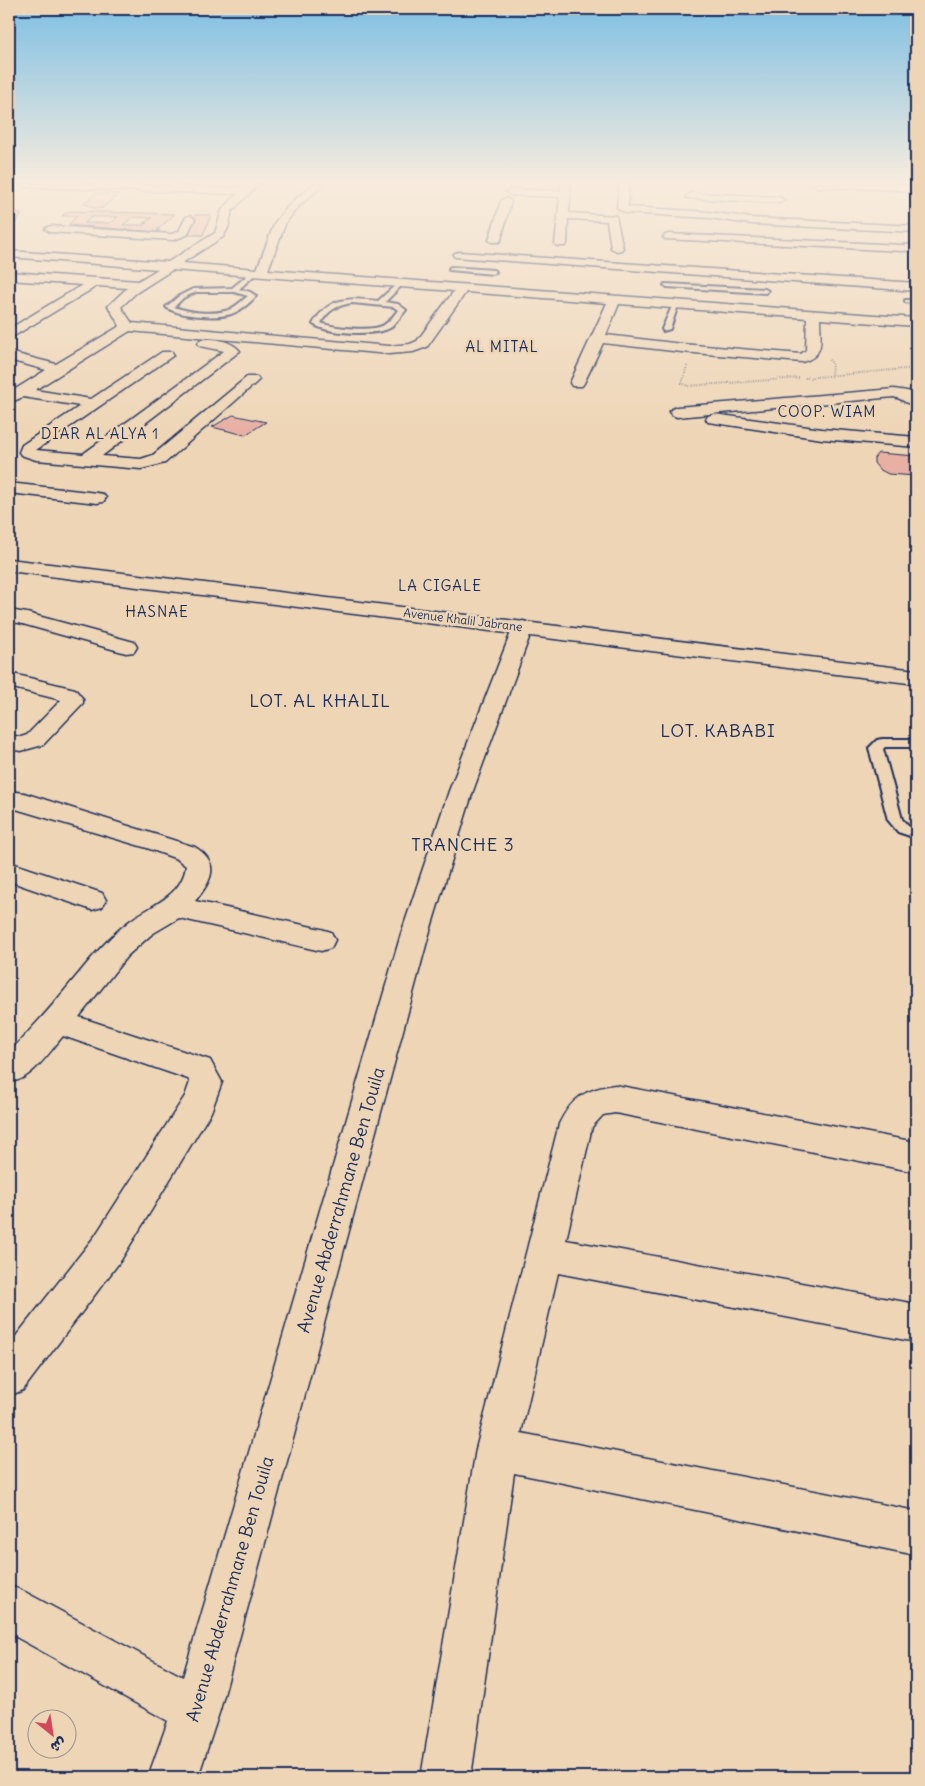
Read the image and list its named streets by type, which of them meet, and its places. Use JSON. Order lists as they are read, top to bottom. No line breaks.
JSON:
{"streets":{"street":["Avenue Khalil Jabrane","Avenue Abderrahmane Ben Touila"]},"crossings":[["Avenue Khalil Jabrane","Avenue Abderrahmane Ben Touila"]],"districts":["AL MITAL","COOP. WIAM","DIAR AL ALYA 1","LA CIGALE","HASNAE","LOT. AL KHALIL","LOT. KABABI","TRANCHE 3"],"north":"bottom right"}
